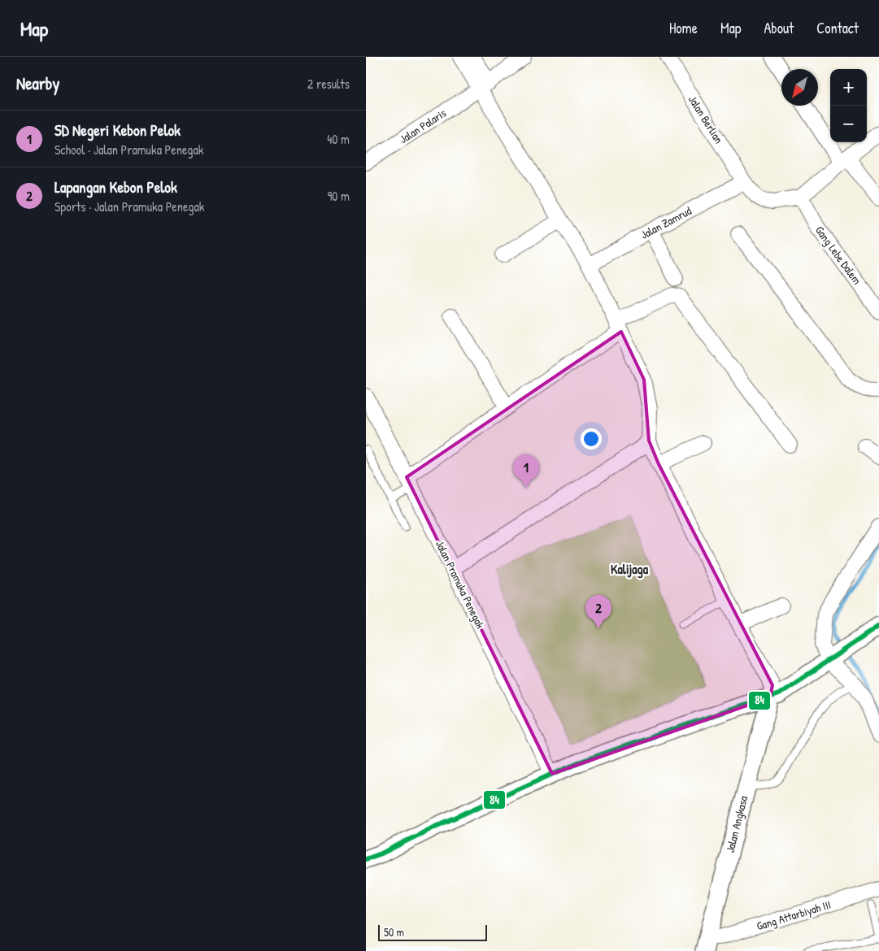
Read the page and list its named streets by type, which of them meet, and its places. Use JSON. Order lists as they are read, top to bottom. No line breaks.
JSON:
{"streets":{"street":["Jalan Berlian","Jalan Palaris","Jalan Zamrud","Gang Lebe Dalem","Jalan Pramuka Penegak","Jalan Angkasa","Gang Attarbiyah III"]},"crossings":[["Jalan Berlian","Jalan Zamrud"],["Jalan Berlian","Gang Lebe Dalem"],["Jalan Angkasa","Gang Attarbiyah III"]],"districts":["Kalijaga"],"lines":["transit line 84"],"scale_bar":"50 m","north":"bottom left","page":{"header":"Map","nav":["Home","Map","About","Contact"],"heading":["Nearby","2 results"],"map_buttons":["+","−"],"list":[{"mark":"1","name":"SD Negeri Kebon Pelok","note":"School · Jalan Pramuka Penegak","value":"40 m"},{"mark":"2","name":"Lapangan Kebon Pelok","note":"Sports · Jalan Pramuka Penegak","value":"90 m"}],"pins":["1","2"],"scale":"50 m"}}
